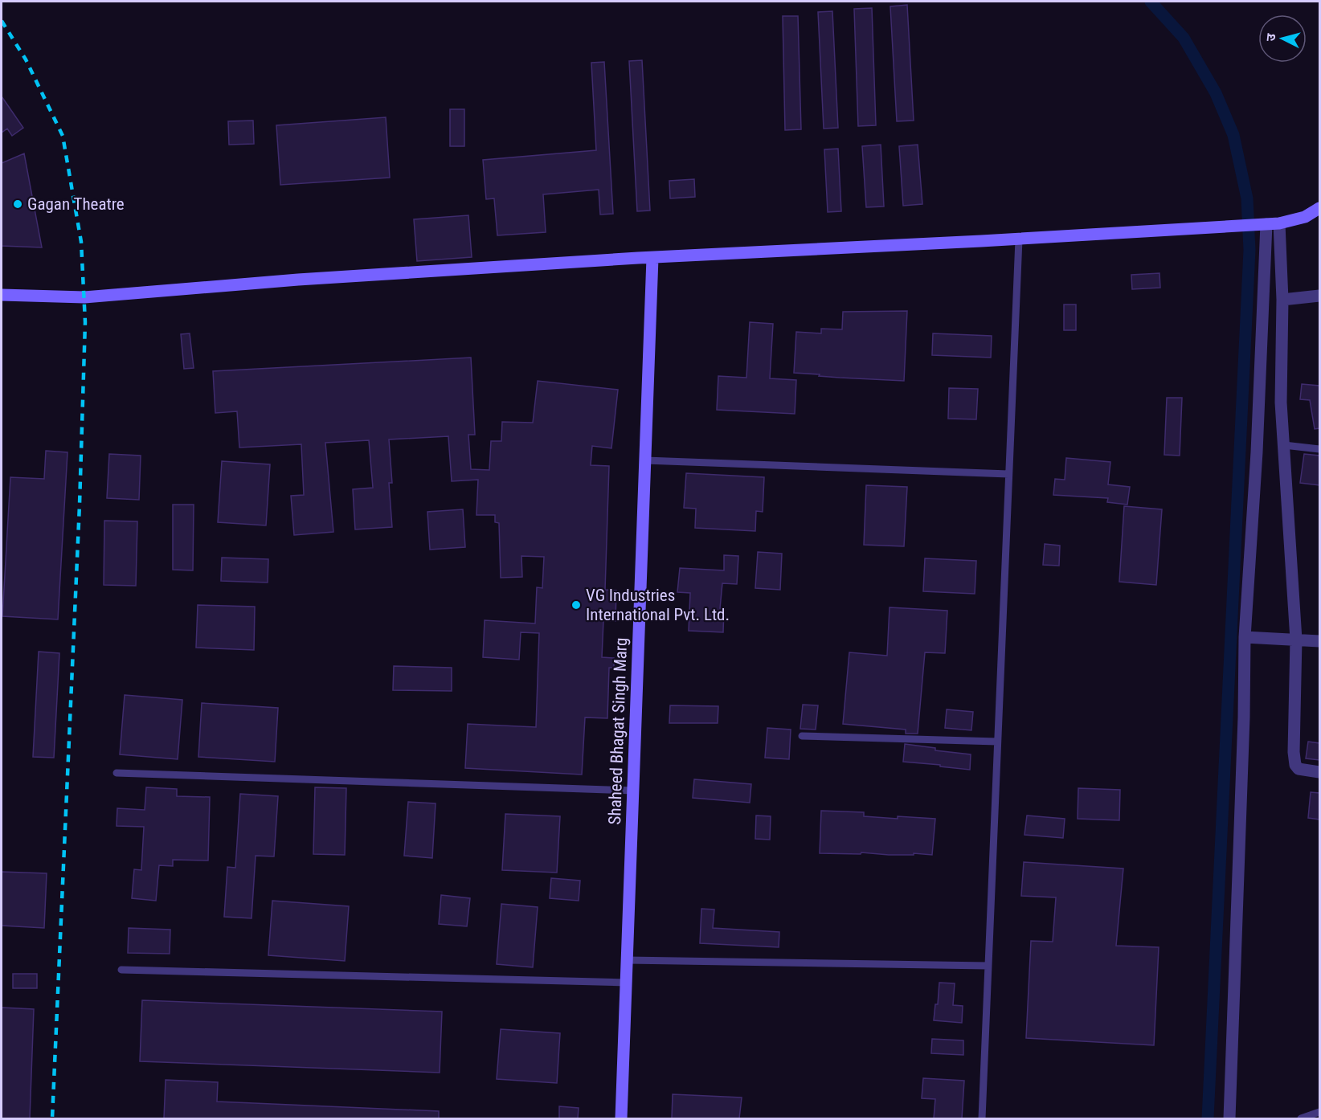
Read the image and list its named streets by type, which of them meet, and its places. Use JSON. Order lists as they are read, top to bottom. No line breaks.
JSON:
{"streets":{"street":["Shaheed Bhagat Singh Marg"]},"places":["Gagan Theatre","VG Industries International Pvt. Ltd."],"north":"left"}
